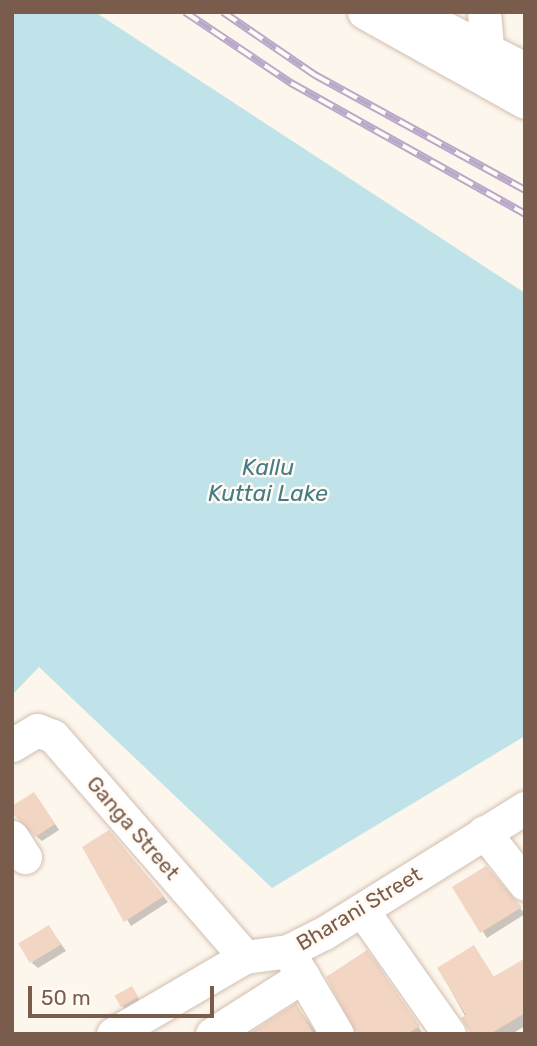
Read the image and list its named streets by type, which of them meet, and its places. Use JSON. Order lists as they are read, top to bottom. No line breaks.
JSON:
{"streets":{"street":["Ganga Street","Bharani Street"]},"crossings":[["Ganga Street","Bharani Street"]],"water":["Kallu Kuttai Lake"],"scale_bar":"50 m"}
